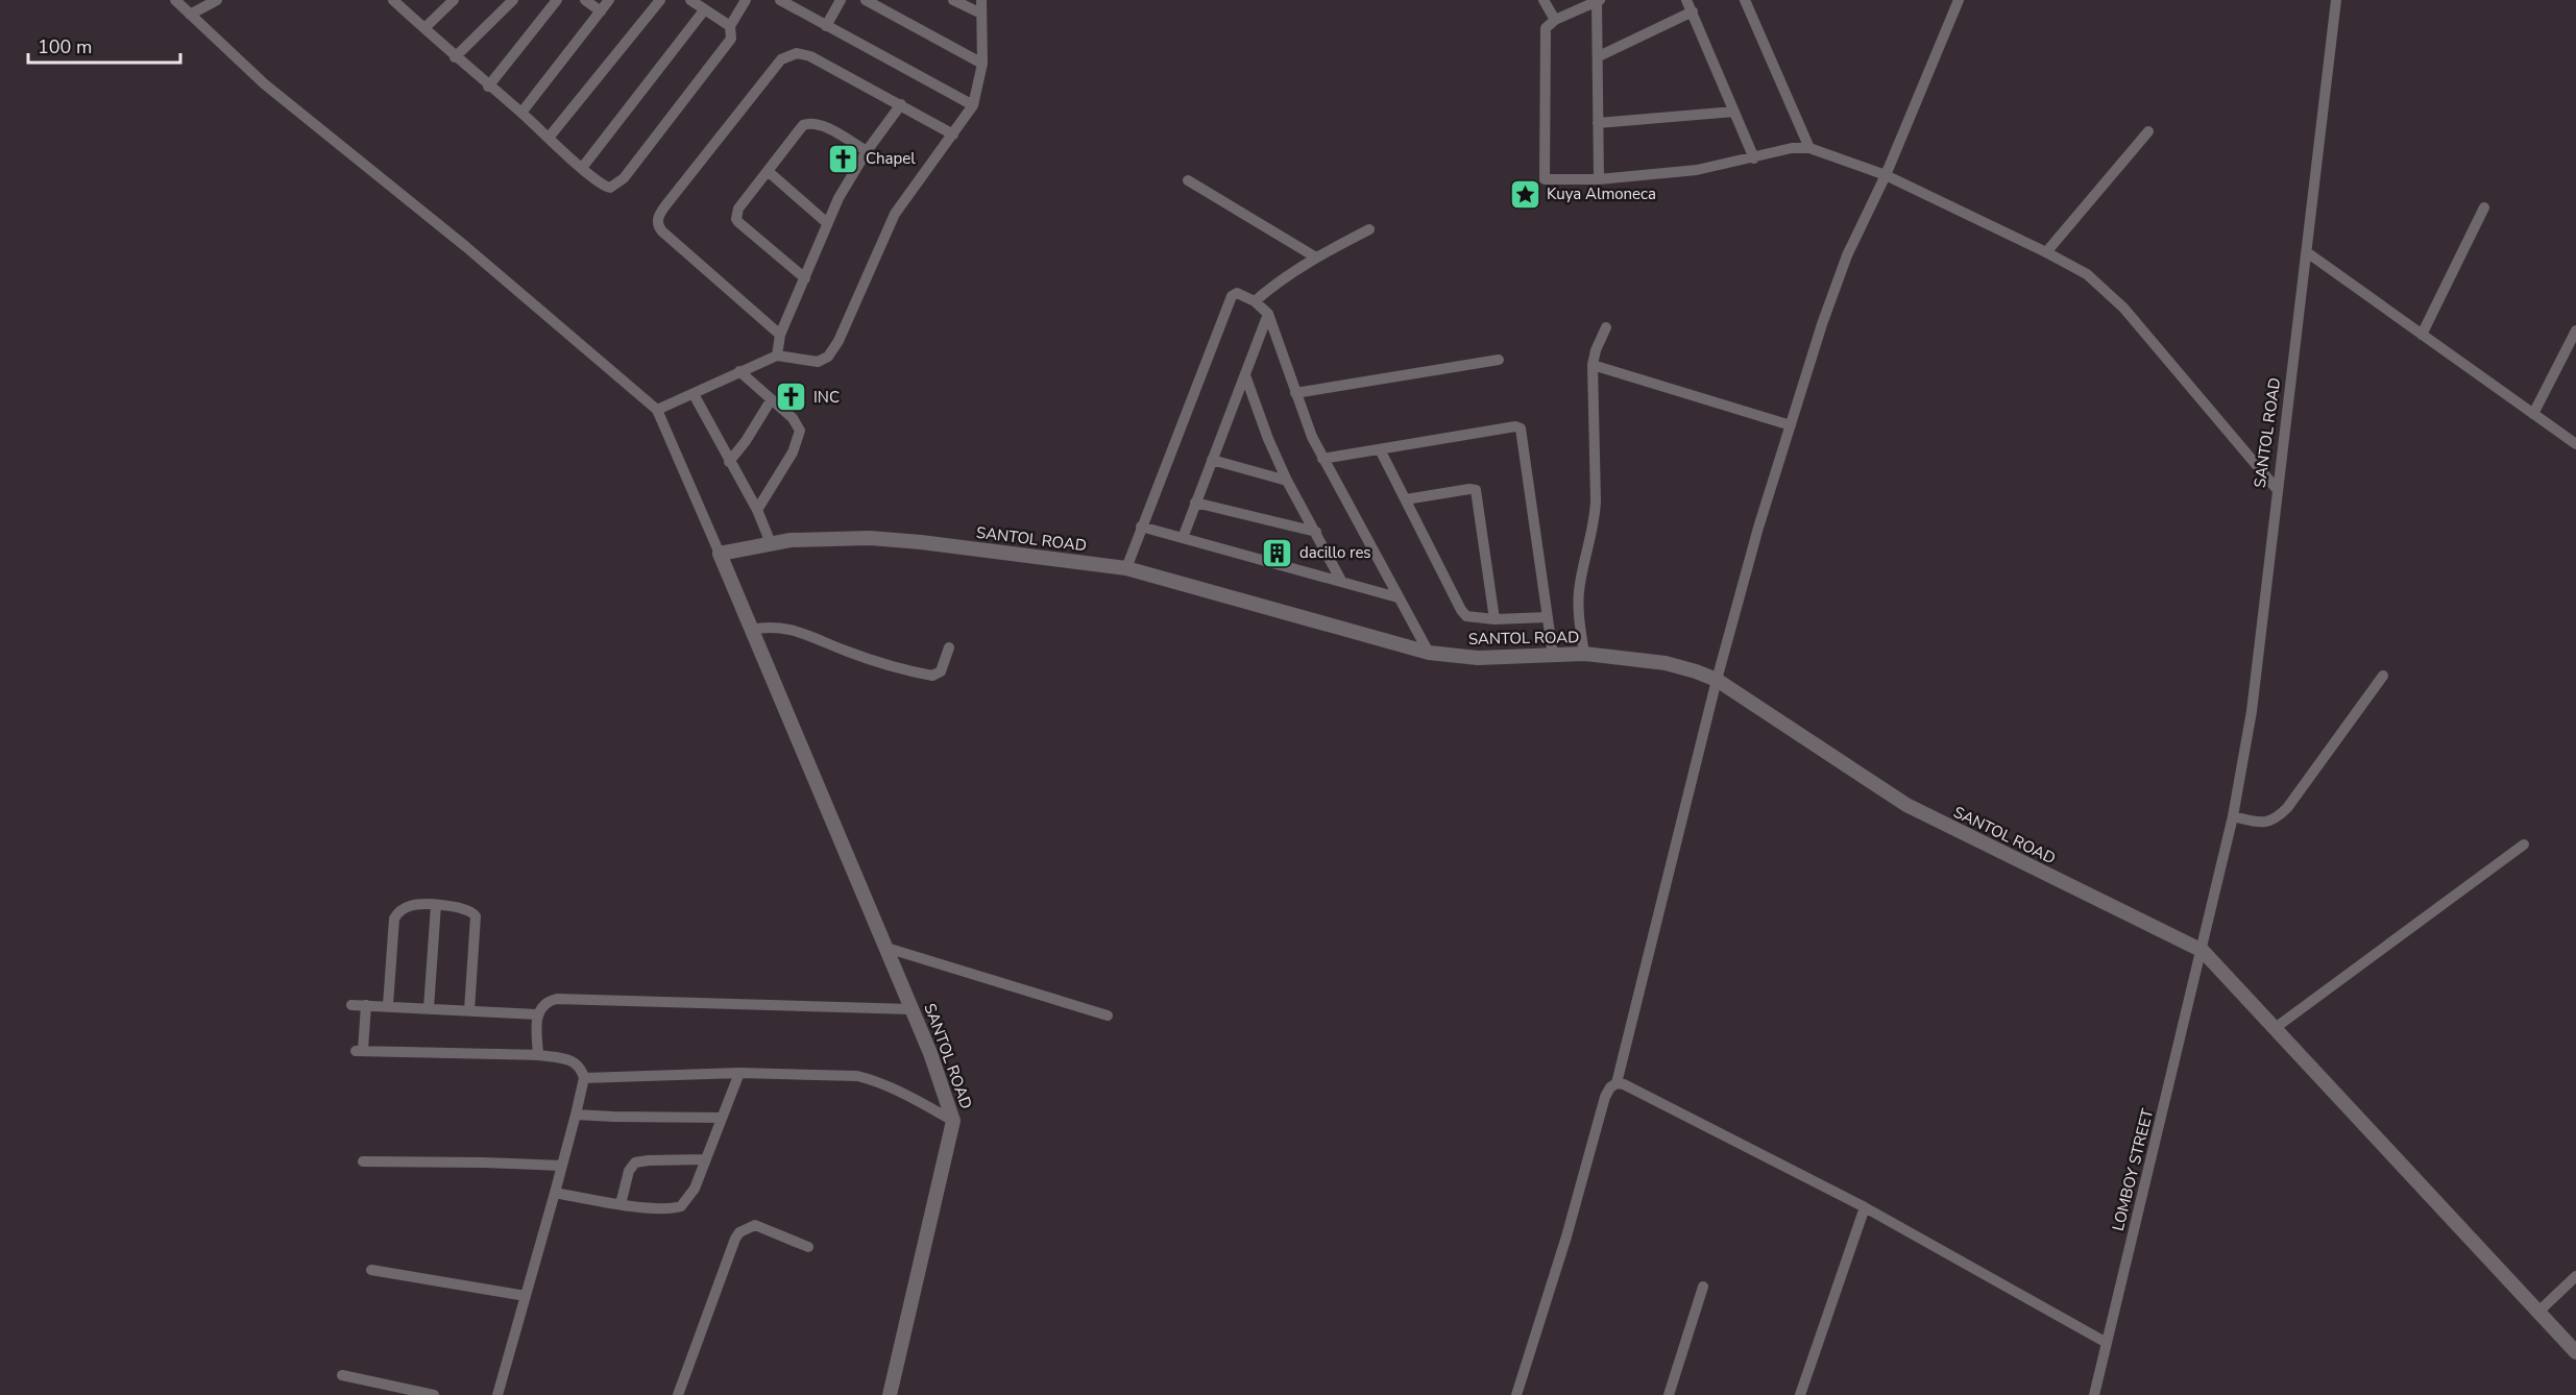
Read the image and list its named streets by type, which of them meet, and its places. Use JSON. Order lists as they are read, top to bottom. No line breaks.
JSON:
{"streets":{"street":["SANTOL ROAD","LOMBOY STREET"]},"crossings":[["SANTOL ROAD","LOMBOY STREET"]],"places":{"church":["Chapel","INC"],"place":["Kuya Almoneca"],"building":["dacillo res"]},"scale_bar":"100 m"}
